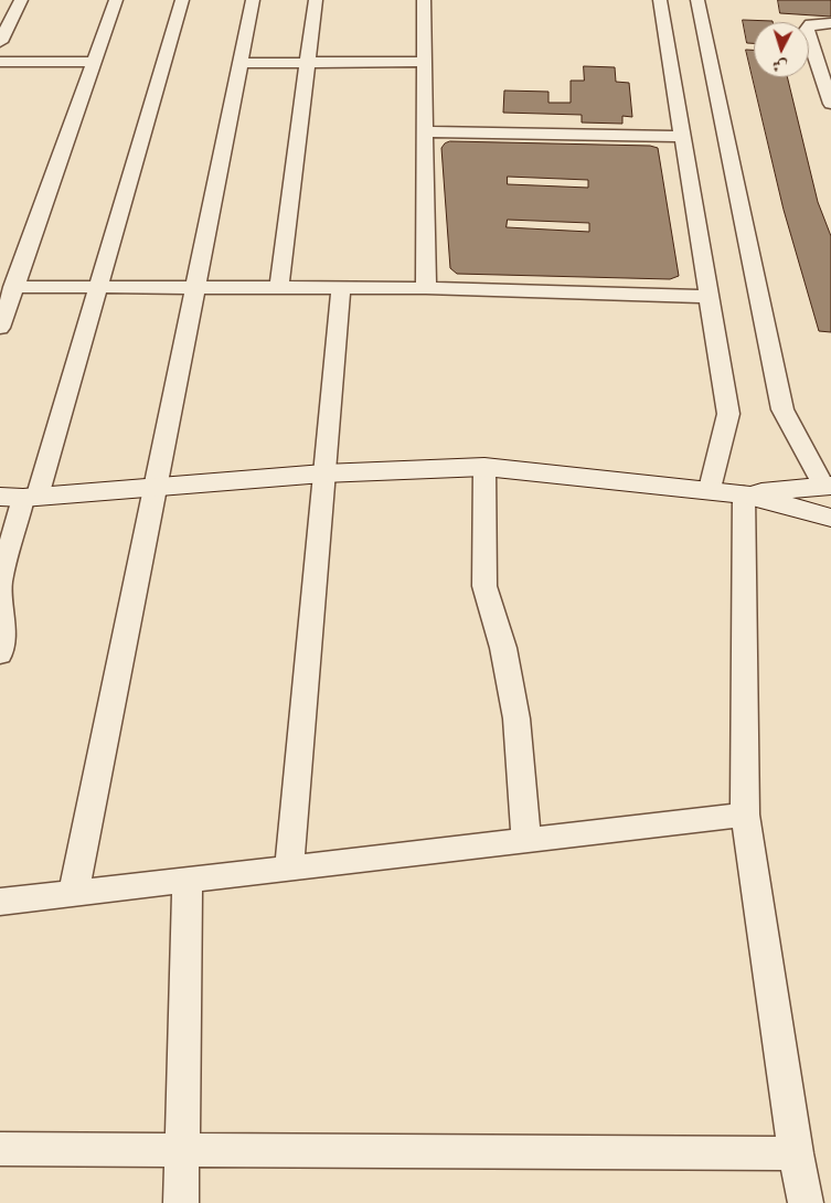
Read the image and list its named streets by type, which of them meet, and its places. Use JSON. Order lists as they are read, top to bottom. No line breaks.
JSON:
{"north":"bottom"}
